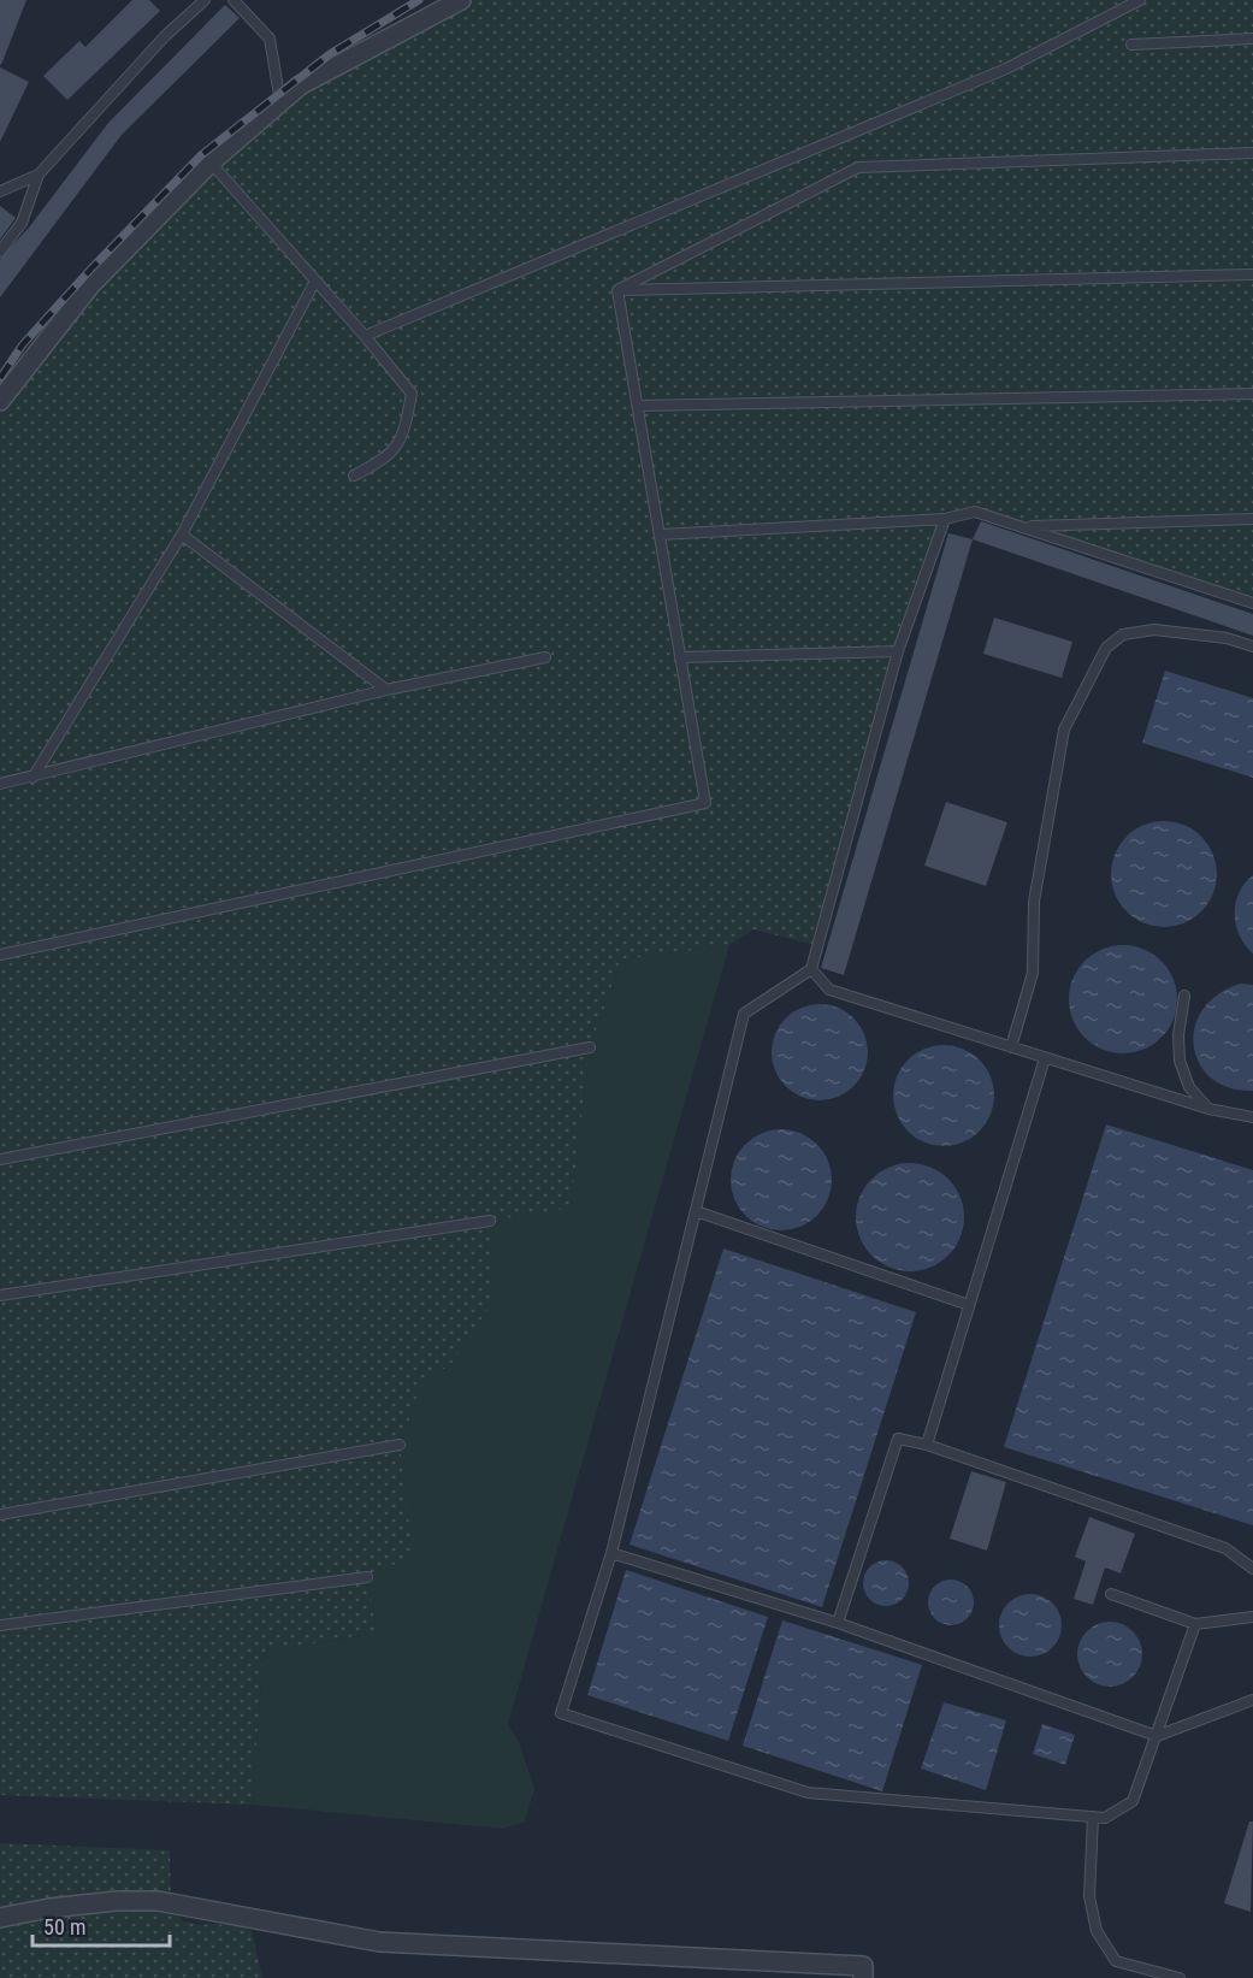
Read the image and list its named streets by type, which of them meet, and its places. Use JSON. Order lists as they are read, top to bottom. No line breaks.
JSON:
{"scale_bar":"50 m"}
